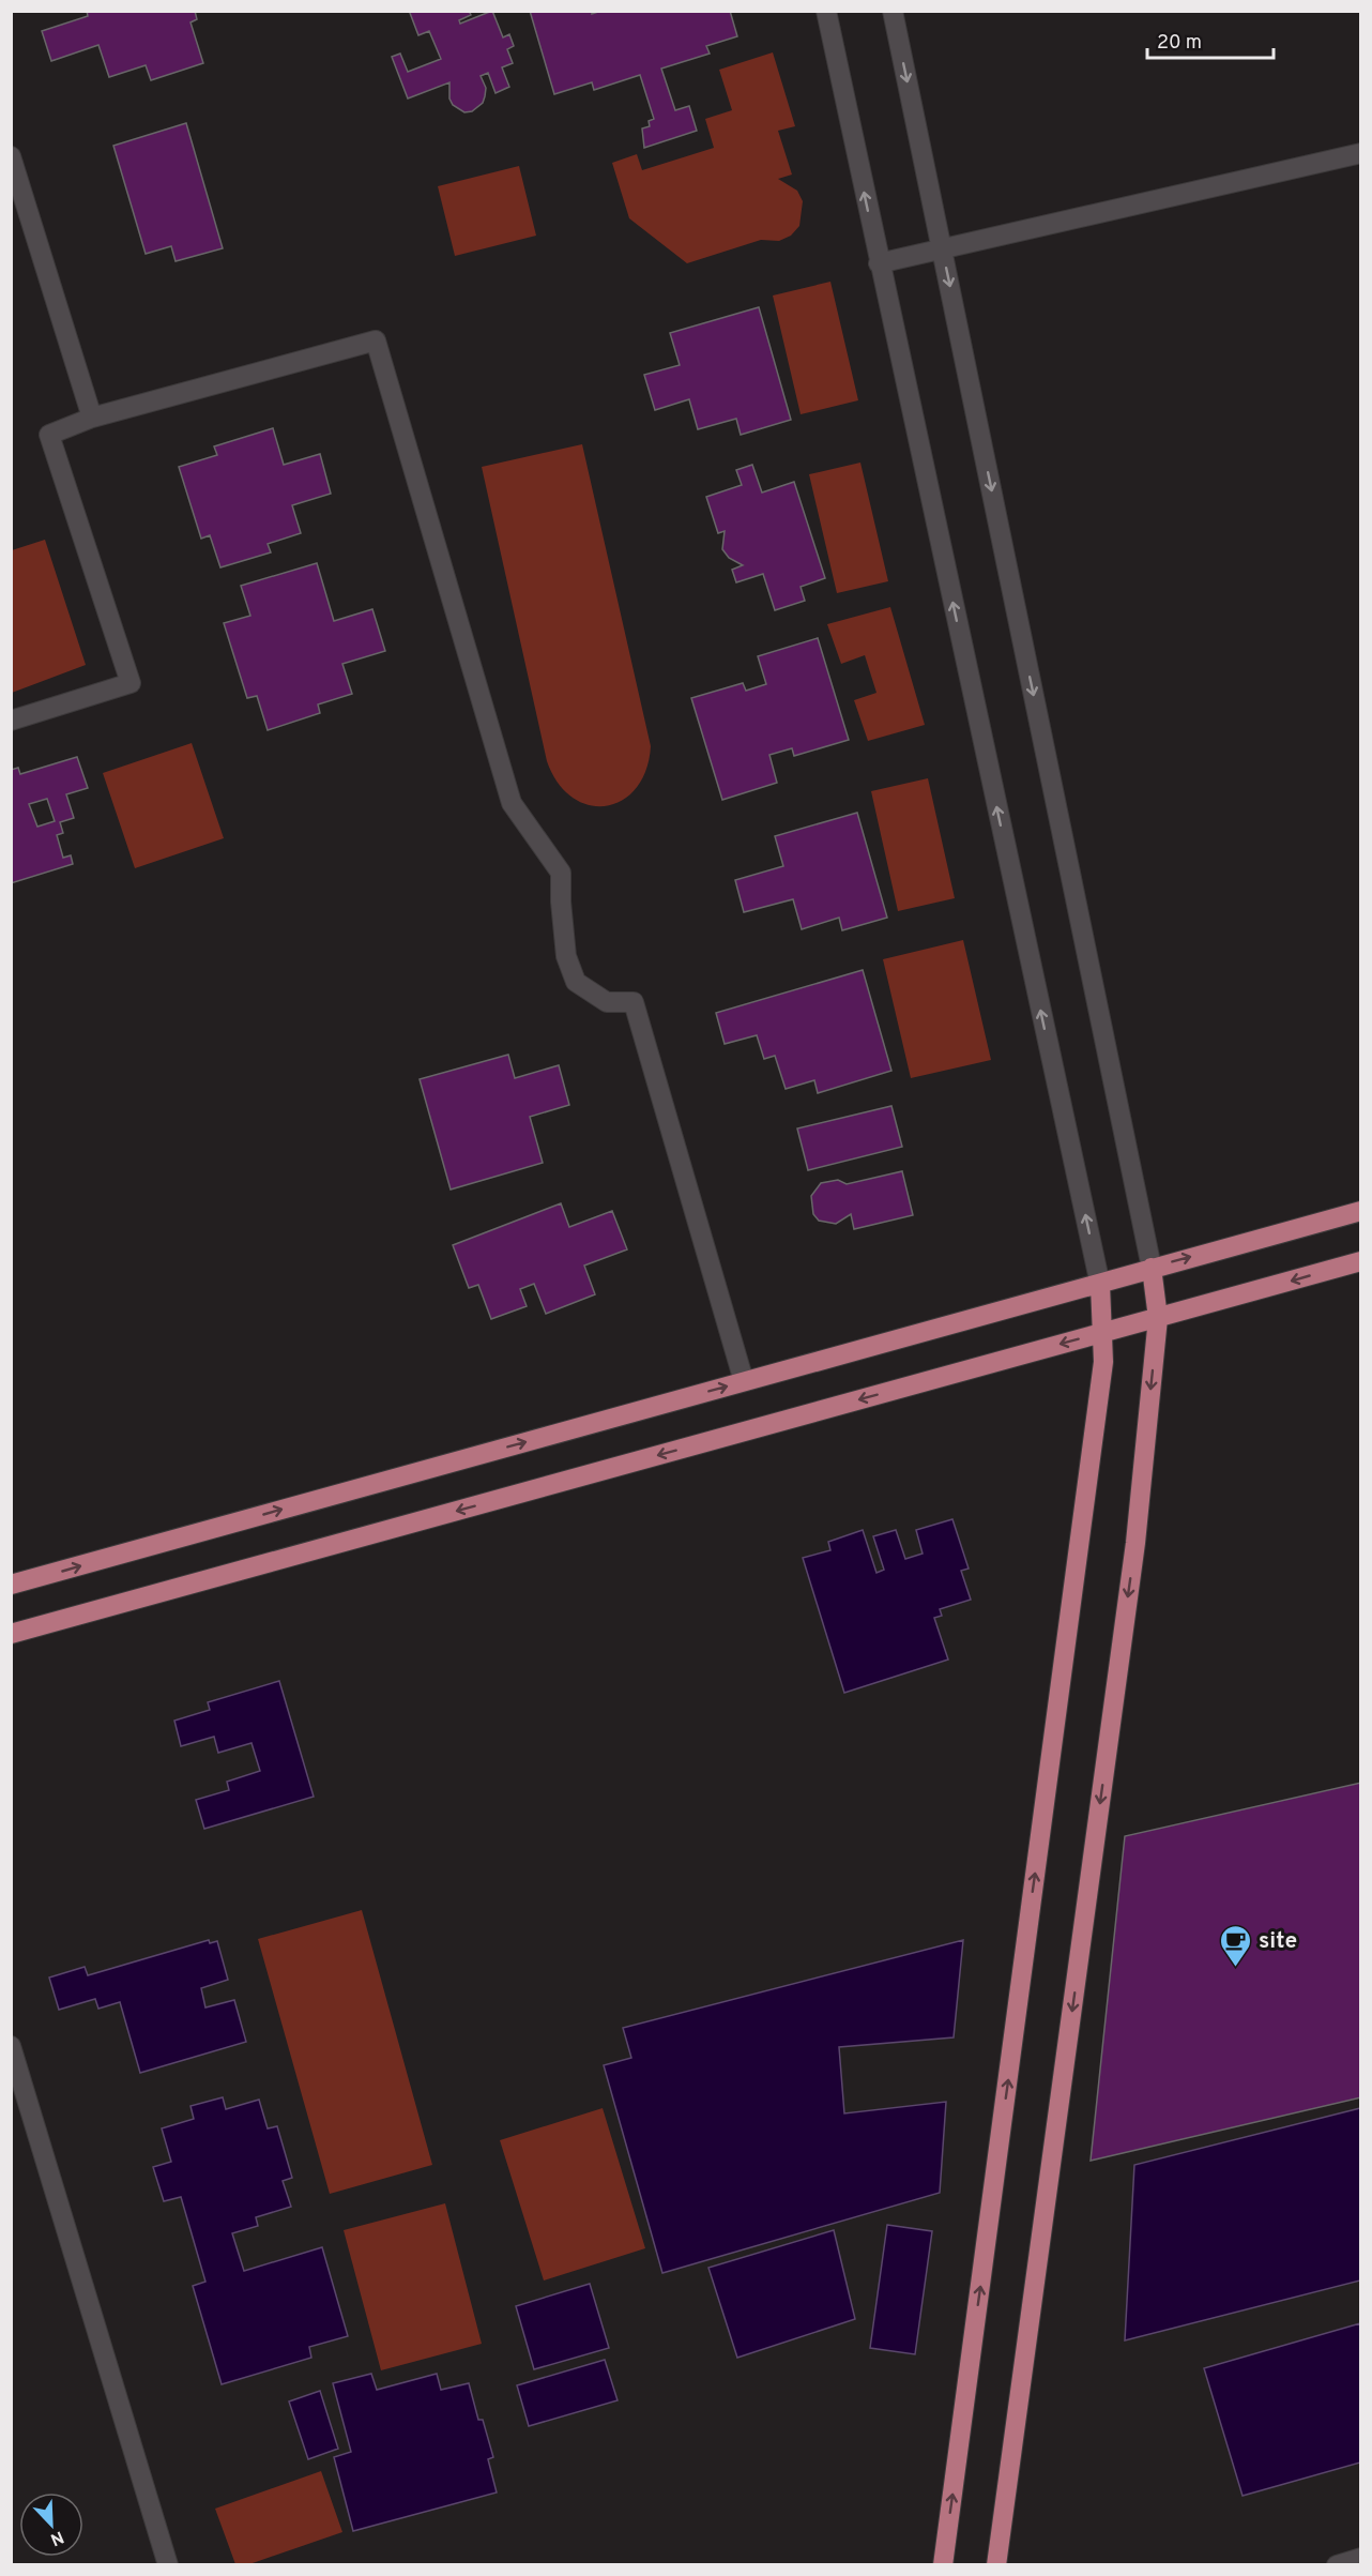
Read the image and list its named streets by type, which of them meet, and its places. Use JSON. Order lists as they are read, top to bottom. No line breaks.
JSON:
{"places":{"cafe":["site"]},"scale_bar":"20 m","north":"bottom right"}
